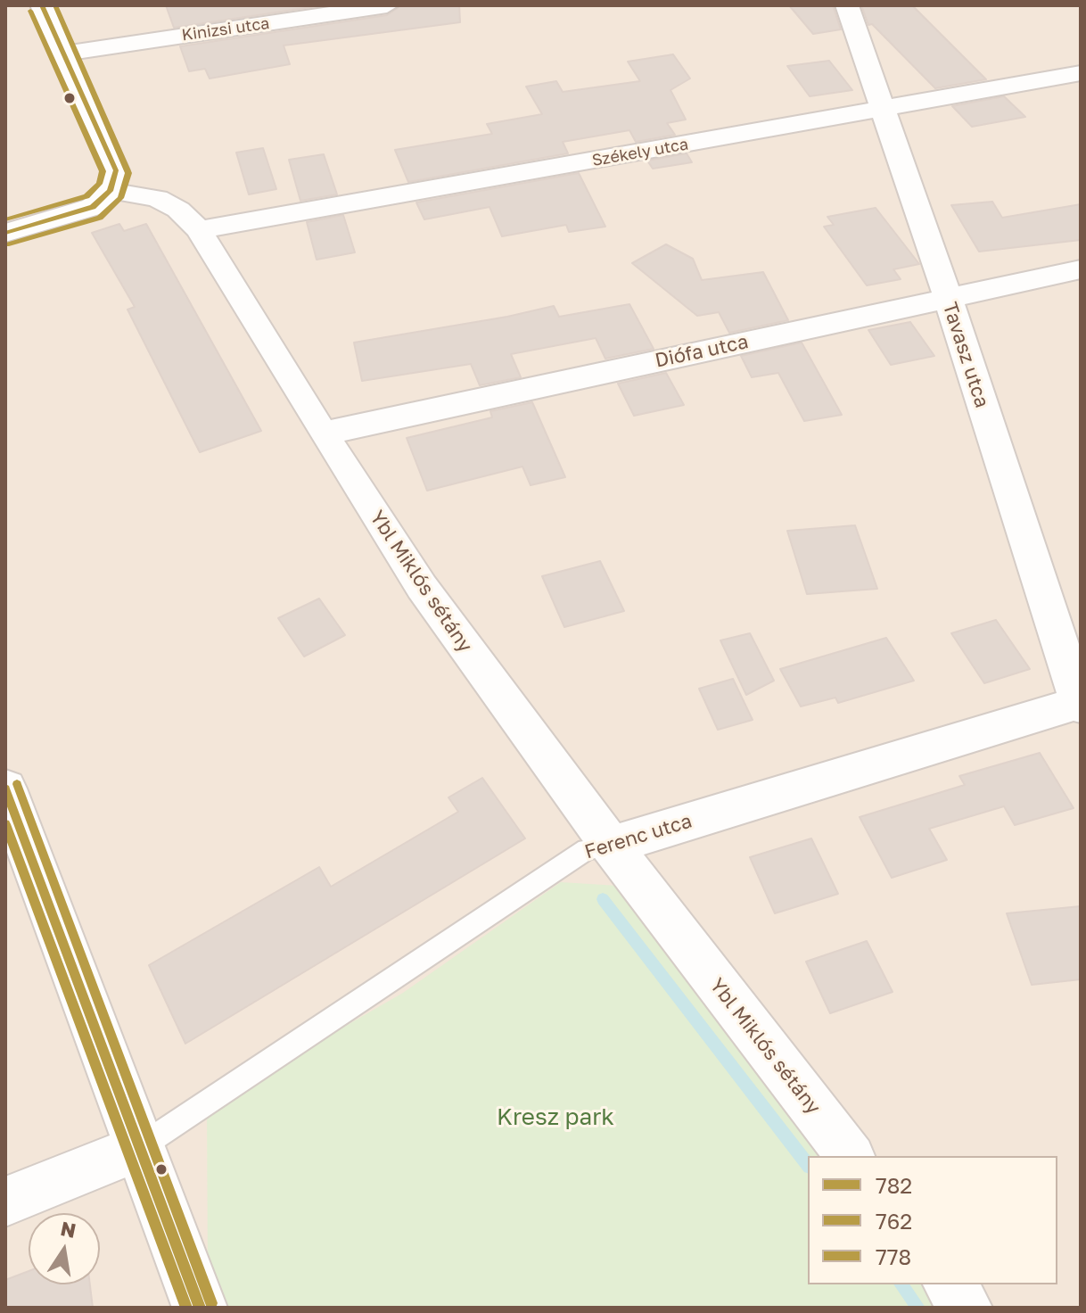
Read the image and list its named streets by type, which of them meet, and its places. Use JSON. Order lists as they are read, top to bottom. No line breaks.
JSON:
{"streets":{"street":["Kinizsi utca","Székely utca","Diófa utca","Tavasz utca","Ybl Miklós sétány","Ferenc utca"]},"crossings":[["Székely utca","Tavasz utca"],["Székely utca","Ybl Miklós sétány"],["Diófa utca","Tavasz utca"],["Diófa utca","Ybl Miklós sétány"],["Tavasz utca","Ferenc utca"],["Ybl Miklós sétány","Ferenc utca"]],"parks":["Kresz park"],"lines":["transit line 782","transit line 762","transit line 778"],"legend":["782","762","778"],"north":"top"}
